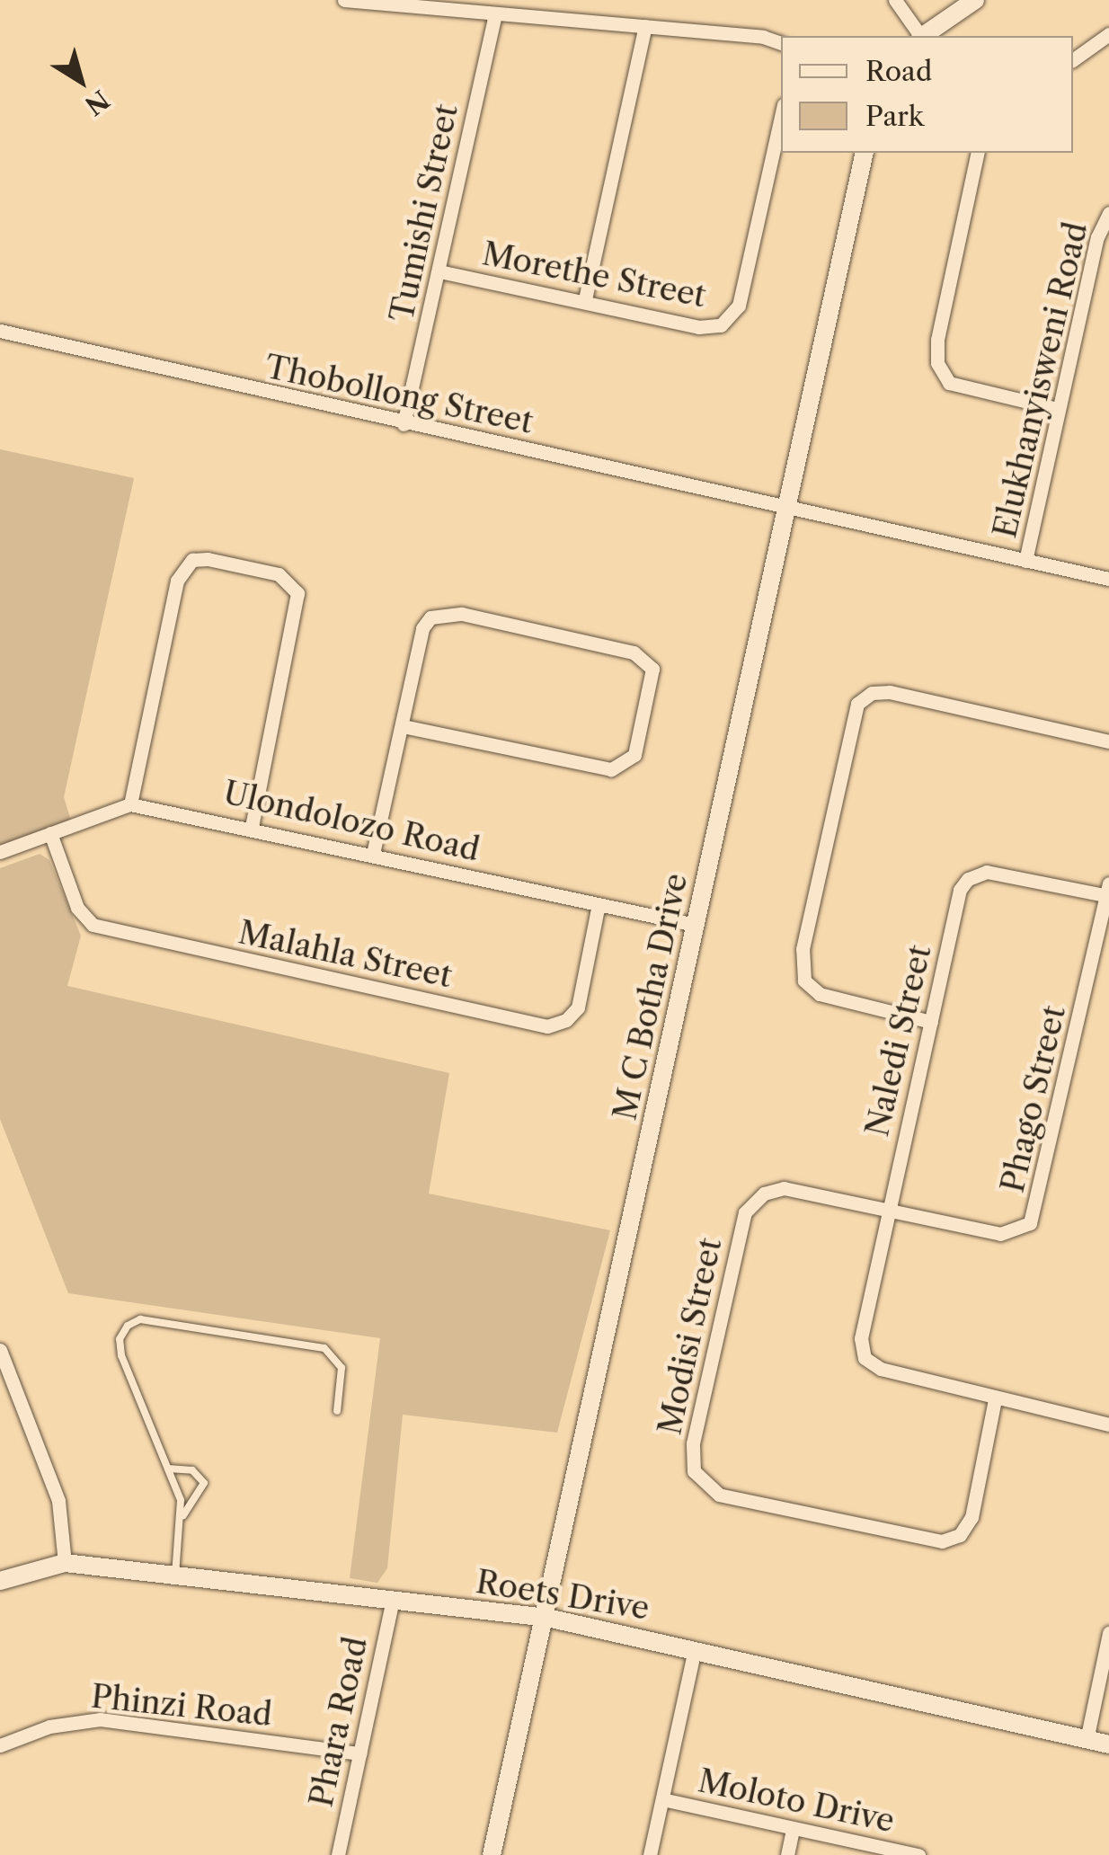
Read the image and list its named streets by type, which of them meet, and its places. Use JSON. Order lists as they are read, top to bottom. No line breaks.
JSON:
{"streets":{"street":["Tumishi Street","Morethe Street","Elukhanyisweni Road","Thobollong Street","Ulondolozo Road","Malahla Street","M C Botha Drive","Naledi Street","Phago Street","Modisi Street","Roets Drive","Phinzi Road","Phara Road","Moloto Drive"]},"crossings":[["Tumishi Street","Morethe Street"],["Tumishi Street","Thobollong Street"],["Elukhanyisweni Road","Thobollong Street"],["Thobollong Street","M C Botha Drive"],["Ulondolozo Road","Malahla Street"],["Ulondolozo Road","M C Botha Drive"],["M C Botha Drive","Roets Drive"],["Naledi Street","Phago Street"],["Naledi Street","Modisi Street"],["Phago Street","Modisi Street"],["Roets Drive","Phara Road"],["Phinzi Road","Phara Road"]],"legend":["Road","Park"],"north":"bottom right"}
